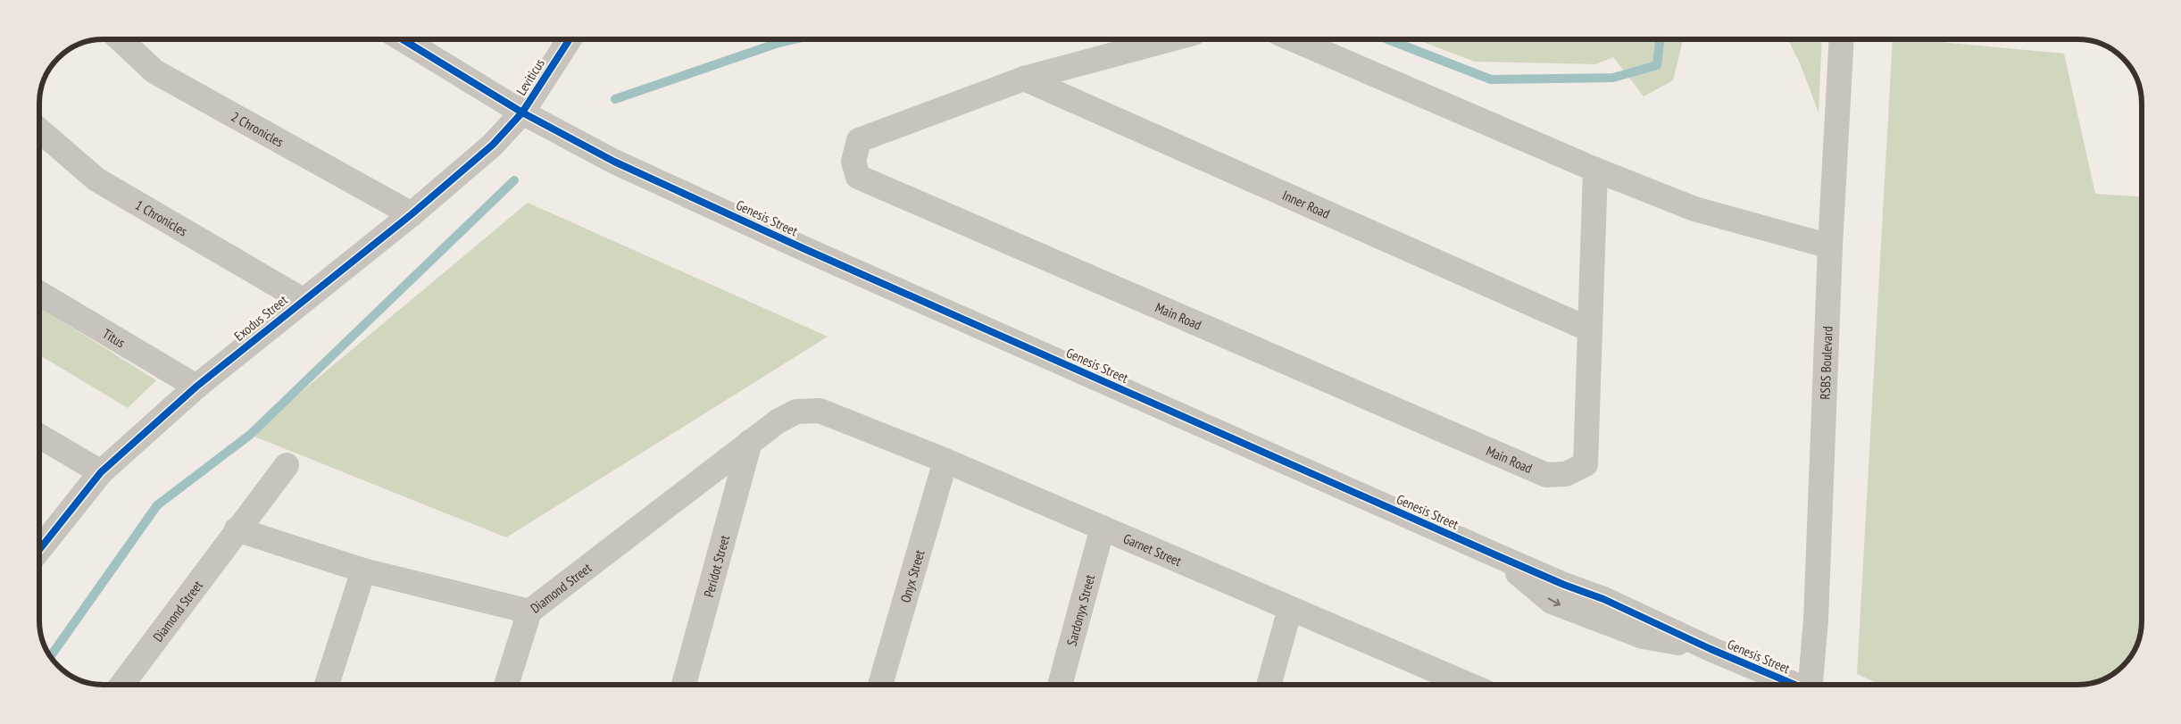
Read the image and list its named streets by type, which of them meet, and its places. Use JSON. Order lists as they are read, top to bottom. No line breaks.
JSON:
{"streets":{"street":["Leviticus","2 Chronicles","Inner Road","1 Chronicles","Genesis Street","Main Road","Exodus Street","Titus","RSBS Boulevard","Garnet Street","Peridot Street","Onyx Street","Diamond Street","Sardonyx Street"]},"crossings":[["Leviticus","Genesis Street"],["Leviticus","Exodus Street"],["2 Chronicles","Exodus Street"],["Inner Road","Main Road"],["1 Chronicles","Exodus Street"],["Genesis Street","Exodus Street"],["Exodus Street","Titus"],["Garnet Street","Onyx Street"],["Garnet Street","Diamond Street"],["Garnet Street","Sardonyx Street"],["Peridot Street","Diamond Street"]]}
